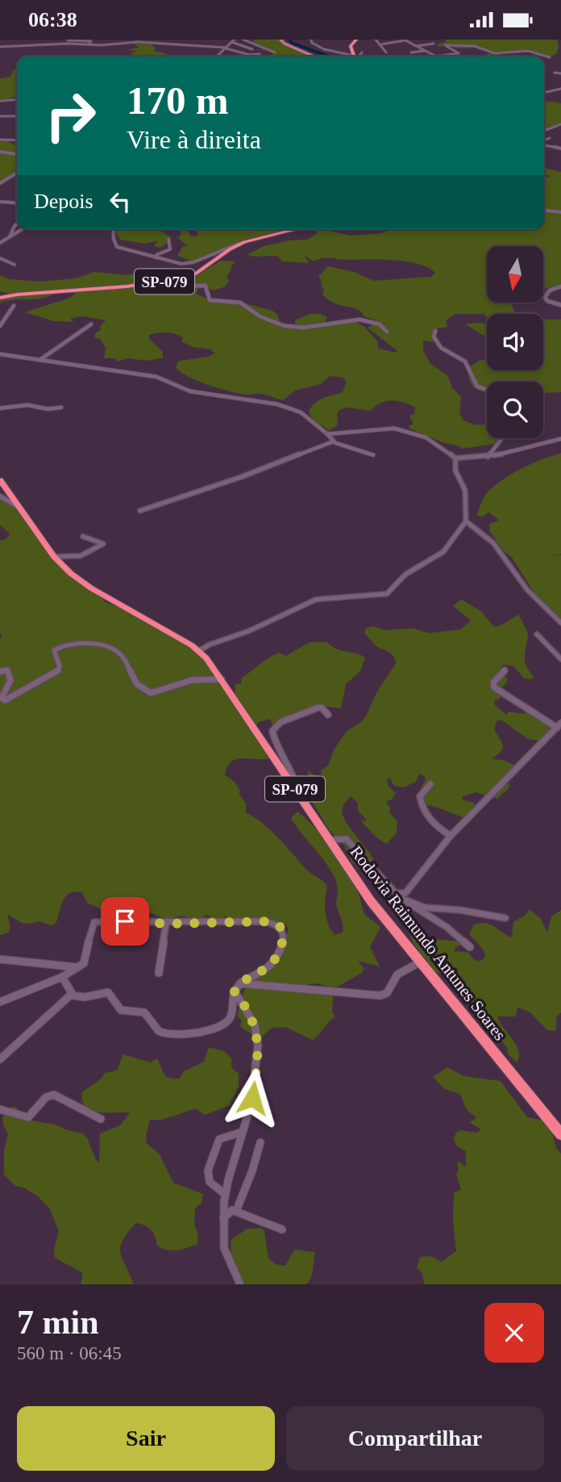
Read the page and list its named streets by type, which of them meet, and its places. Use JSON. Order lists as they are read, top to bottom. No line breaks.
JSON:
{"streets":{"highway":["SP-079","Rodovia Raimundo Antunes Soares"]},"north":"bottom","page":{"status":"06:38","turn":["170 m","Vire à direita"],"then":"Depois","heading":["7 min","560 m · 06:45"],"buttons":["Sair","Compartilhar"]}}
